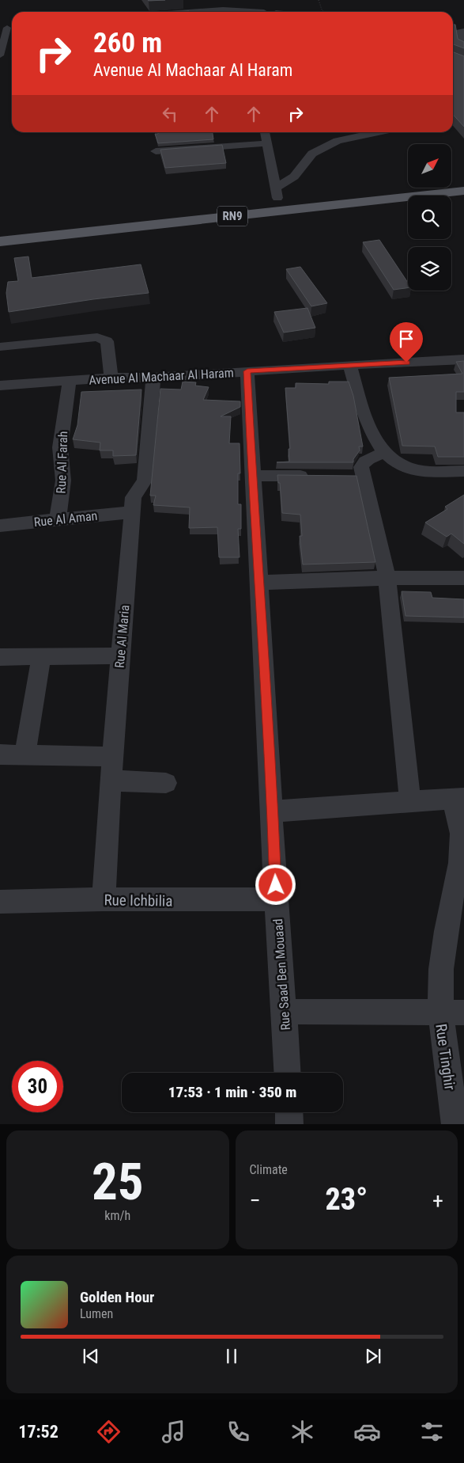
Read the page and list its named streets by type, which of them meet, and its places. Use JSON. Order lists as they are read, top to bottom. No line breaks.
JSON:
{"streets":{"main road":["RN9"],"street":["Avenue Al Machaar Al Haram","Rue Al Farah","Rue Al Aman","Rue Al Maria","Rue Ichbilia","Rue Saad Ben Mouaad","Rue Tinghir"]},"crossings":[["Avenue Al Machaar Al Haram","Rue Al Farah"],["Avenue Al Machaar Al Haram","Rue Al Maria"],["Avenue Al Machaar Al Haram","Rue Saad Ben Mouaad"],["Rue Al Farah","Rue Al Aman"],["Rue Al Aman","Rue Al Maria"],["Rue Al Maria","Rue Ichbilia"],["Rue Ichbilia","Rue Saad Ben Mouaad"]],"north":"top right","page":{"turn":["260 m","Avenue Al Machaar Al Haram"],"limit":"30","trip":"17:53 · 1 min · 350 m","tile":[["25","km/h"],"Climate"],"heat":["−","23°","+"],"song":["Golden Hour","Lumen"],"tabs":"17:52"}}
